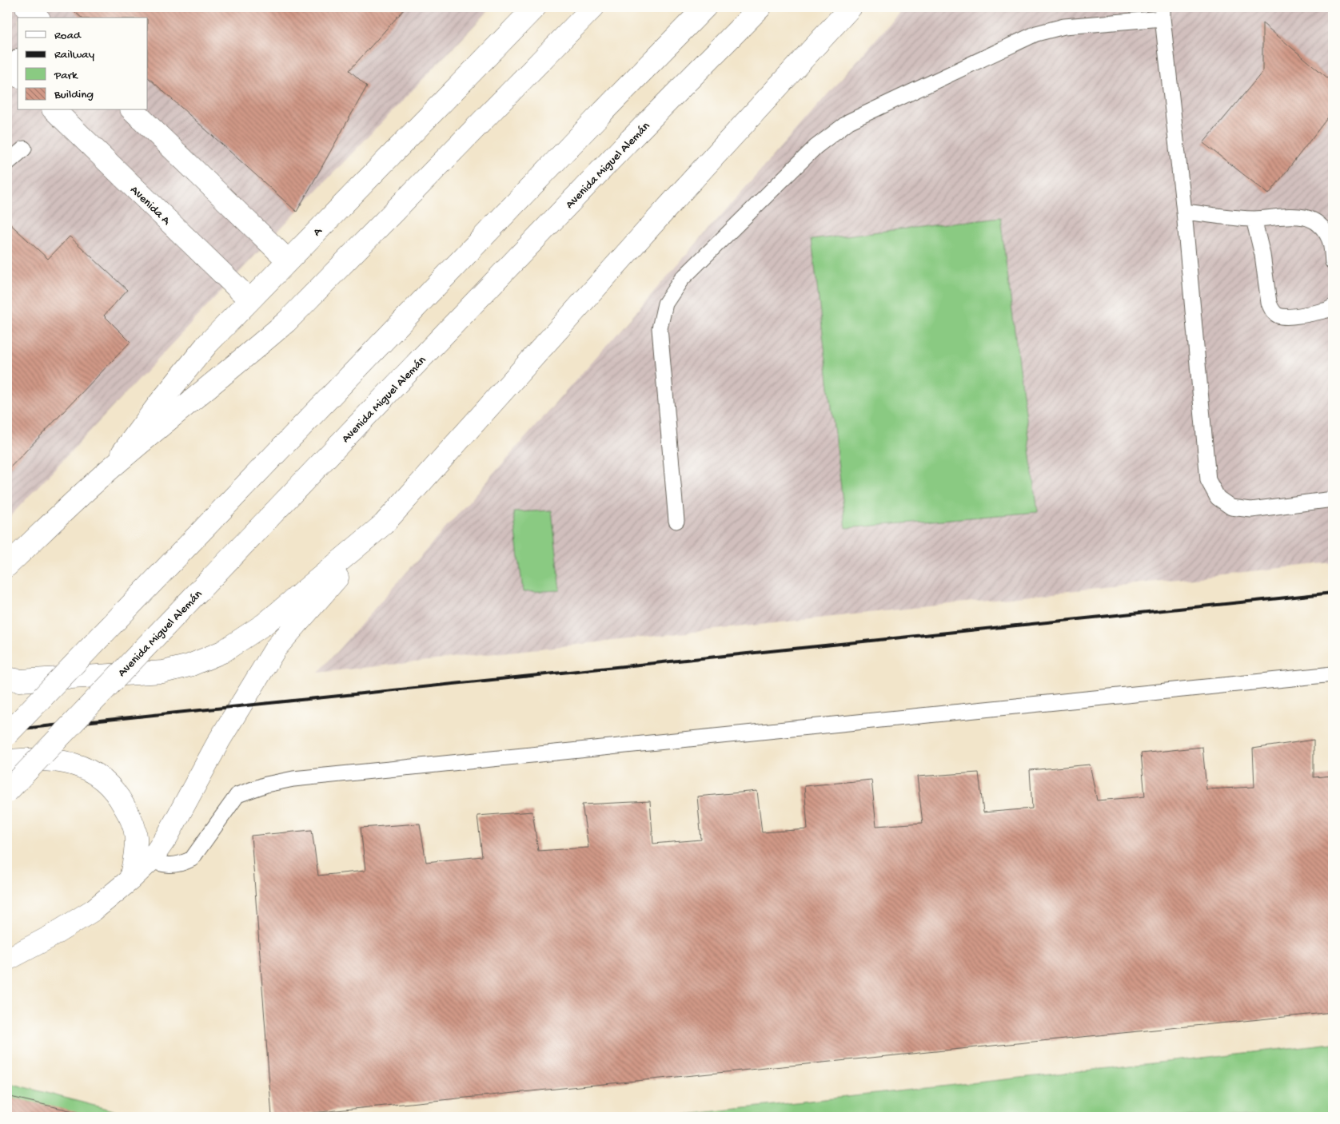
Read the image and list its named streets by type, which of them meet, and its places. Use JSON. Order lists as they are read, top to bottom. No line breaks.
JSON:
{"streets":{"main road":["Avenida Miguel Alemán","Avenida A","A"]},"crossings":[["Avenida A","A"]],"legend":["Road","Railway","Park","Building"]}
